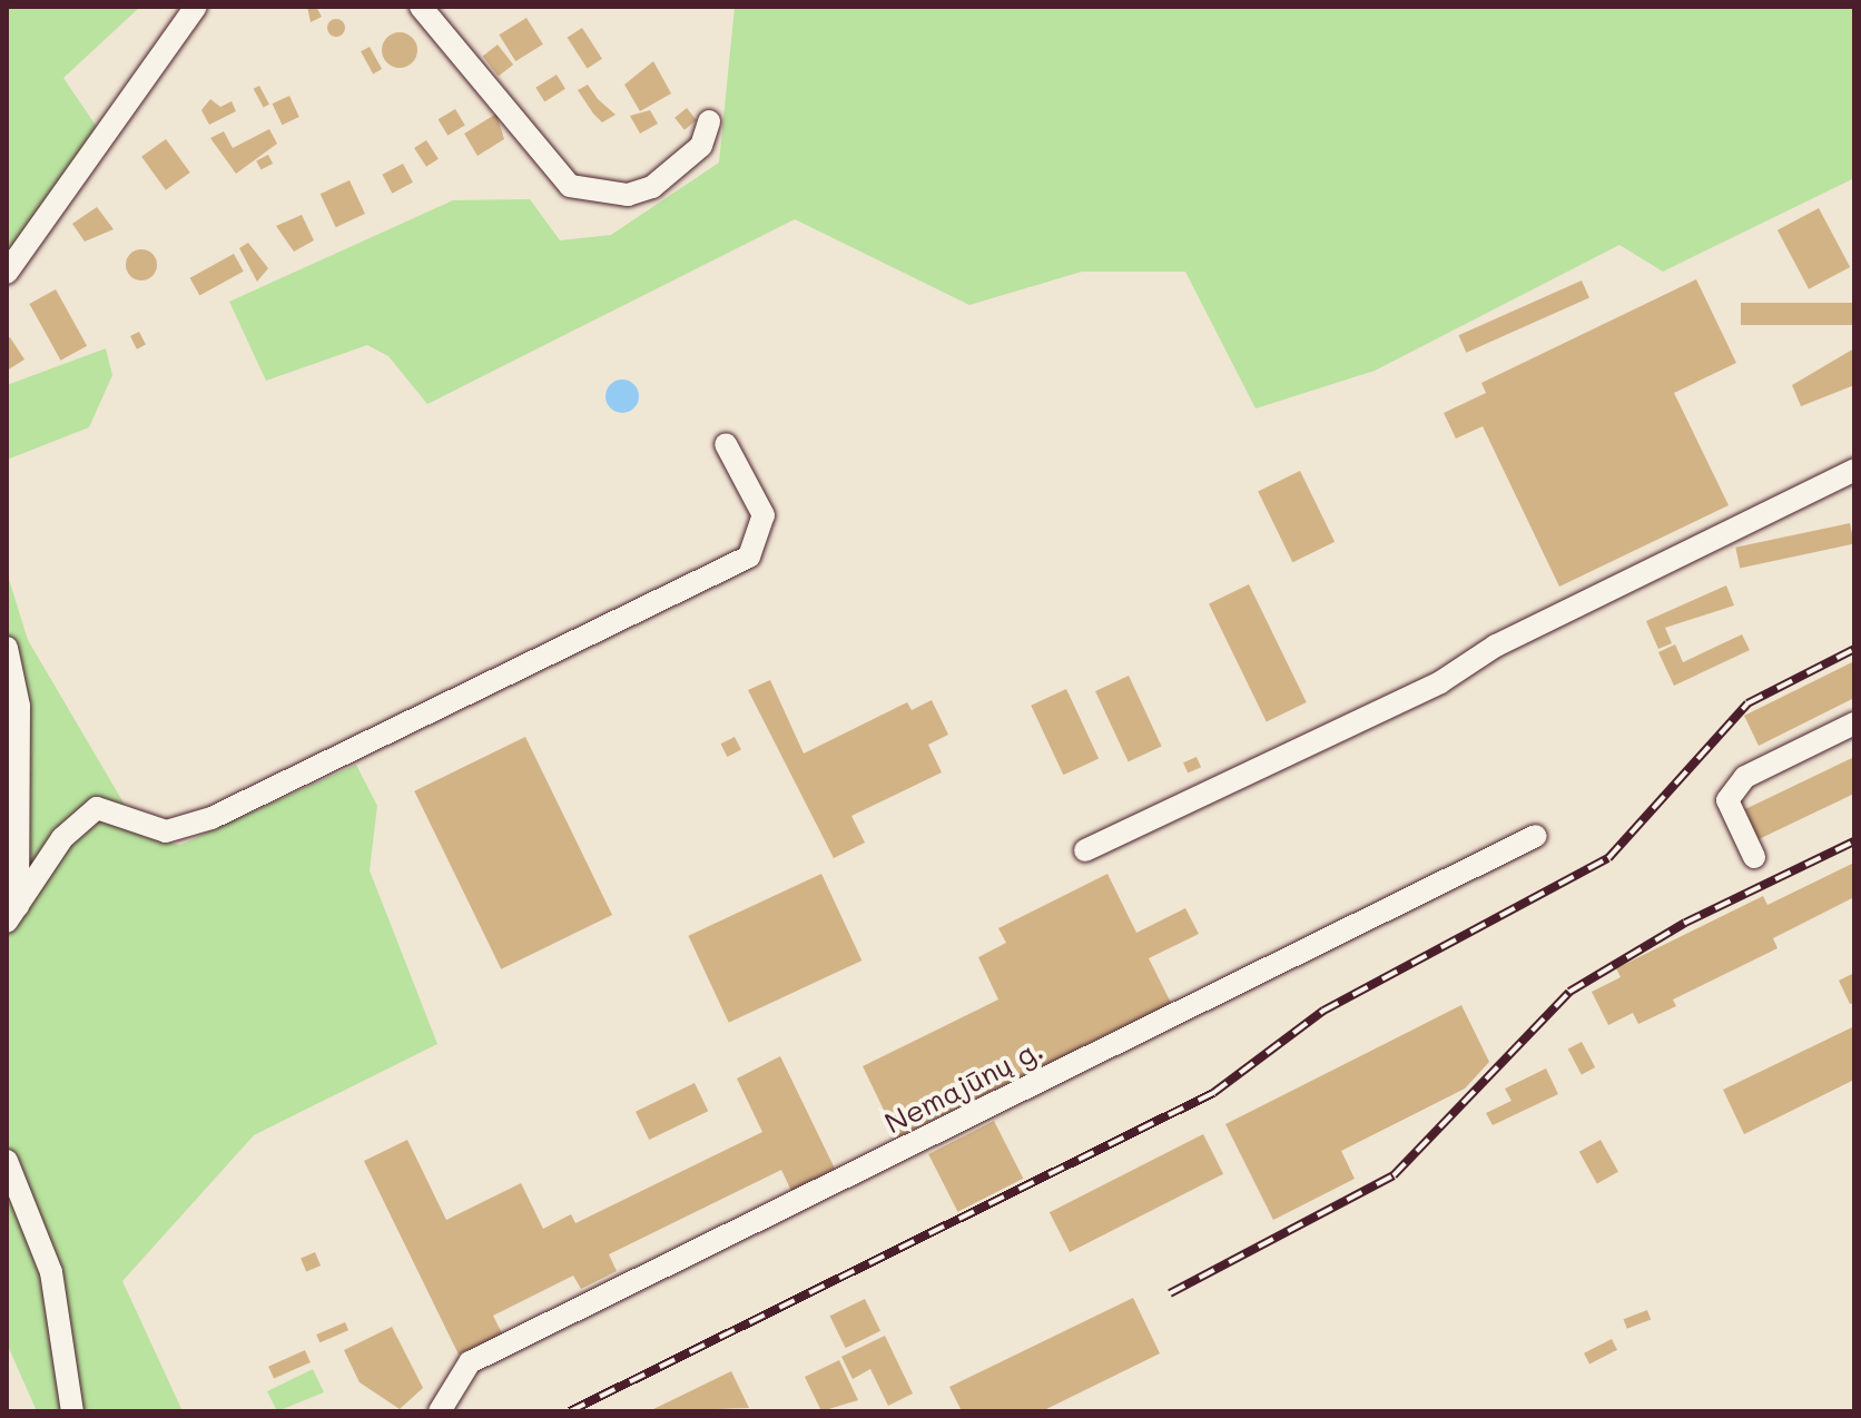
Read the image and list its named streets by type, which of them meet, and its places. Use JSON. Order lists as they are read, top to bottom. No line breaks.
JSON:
{"streets":{"street":["Nemajūnų g."]}}
